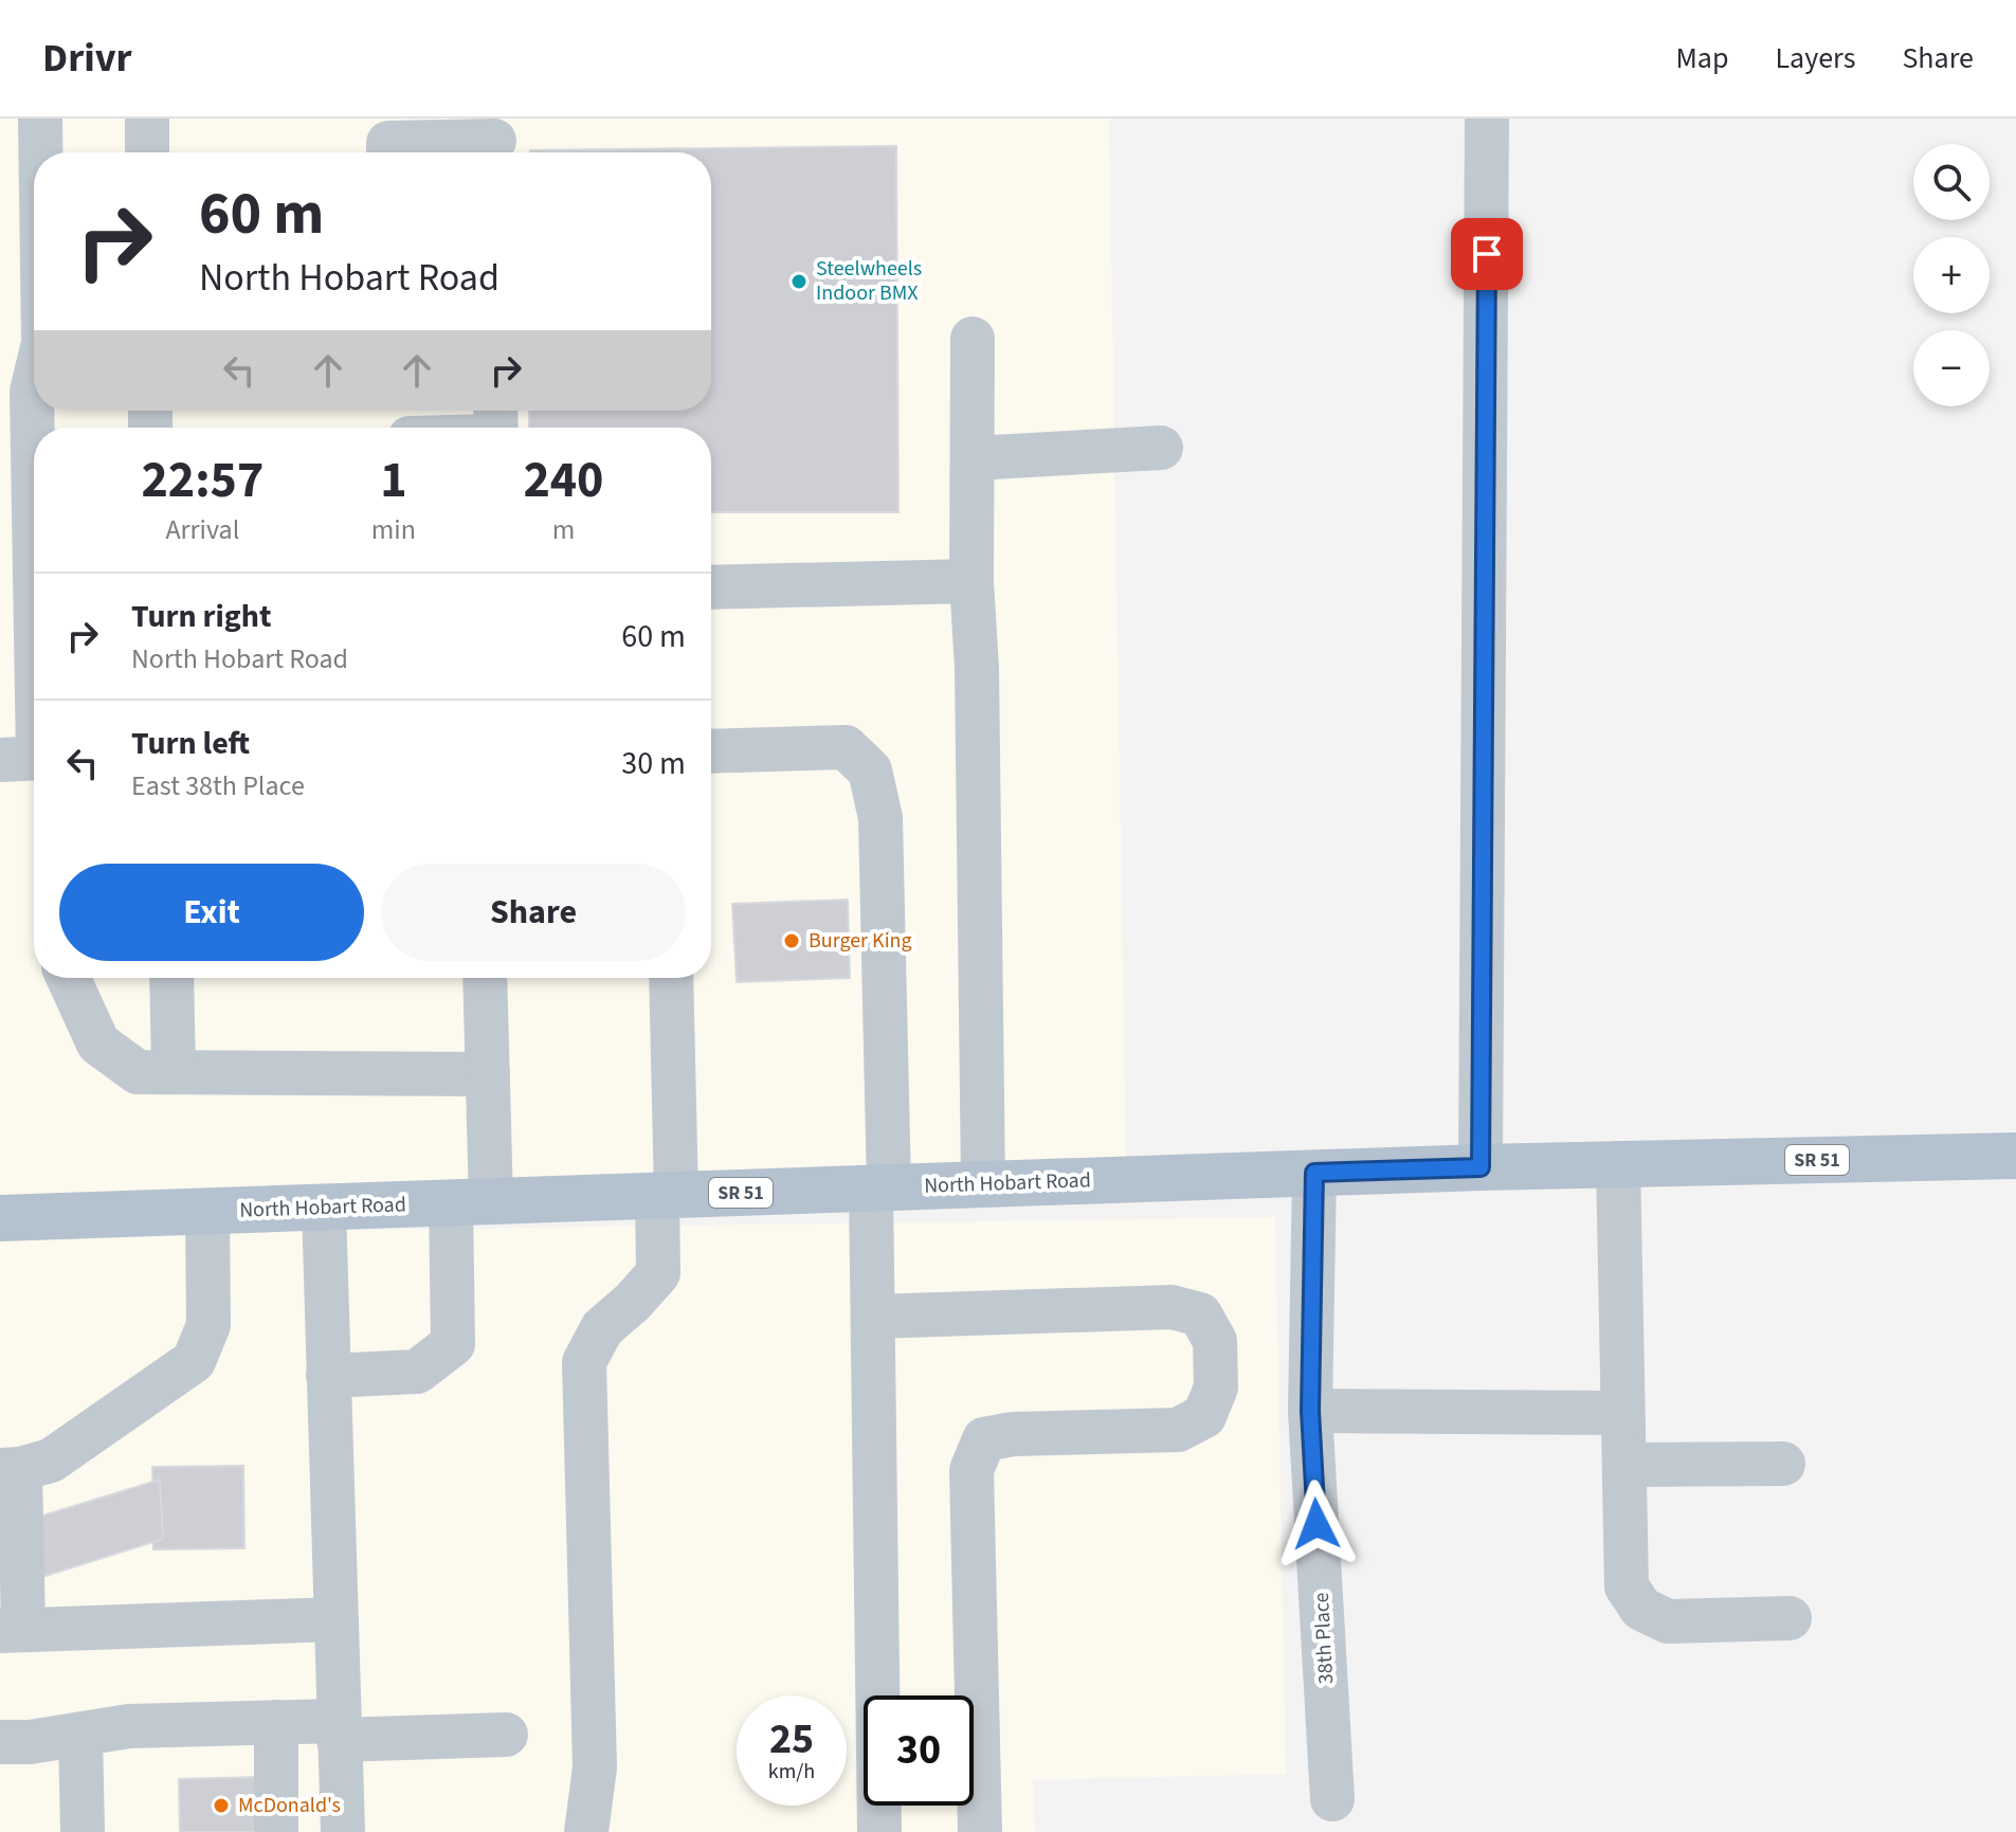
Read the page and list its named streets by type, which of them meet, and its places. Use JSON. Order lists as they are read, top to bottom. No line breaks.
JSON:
{"streets":{"main road":["SR 51","North Hobart Road"],"street":["38th Place"]},"crossings":[["North Hobart Road","38th Place"]],"places":["Steelwheels Indoor BMX","Burger King","McDonald's"],"page":{"header":"Drivr","nav":["Map","Layers","Share"],"map_buttons":["+","−"],"turn":["60 m","North Hobart Road"],"eta":["22:57","Arrival","1","min","240","m"],"list":[{"name":"Turn right","note":"North Hobart Road","value":"60 m"},{"name":"Turn left","note":"East 38th Place","value":"30 m"}],"buttons":["Exit","Share"],"speed":"25 km/h","limit":"30"}}
